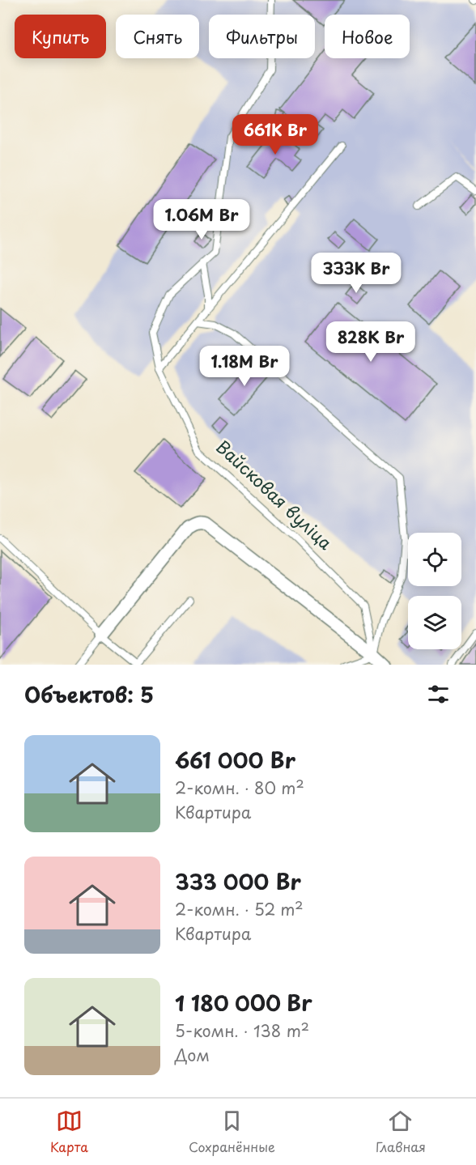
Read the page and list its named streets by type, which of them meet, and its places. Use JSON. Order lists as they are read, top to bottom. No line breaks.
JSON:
{"streets":{"lane":["Вайсковая вуліца"]},"page":{"chip":["Купить","Снять","Фильтры","Новое"],"price":["661K Br","1.06M Br","333K Br","828K Br","1.18M Br"],"heading":"Объектов: 5","list":[{"name":"661 000 Br","note":"2-комн. · 80 m² · Квартира"},{"name":"333 000 Br","note":"2-комн. · 52 m² · Квартира"},{"name":"1 180 000 Br","note":"5-комн. · 138 m² · Дом"}],"tabs":["Карта","Сохранённые","Главная"]}}
